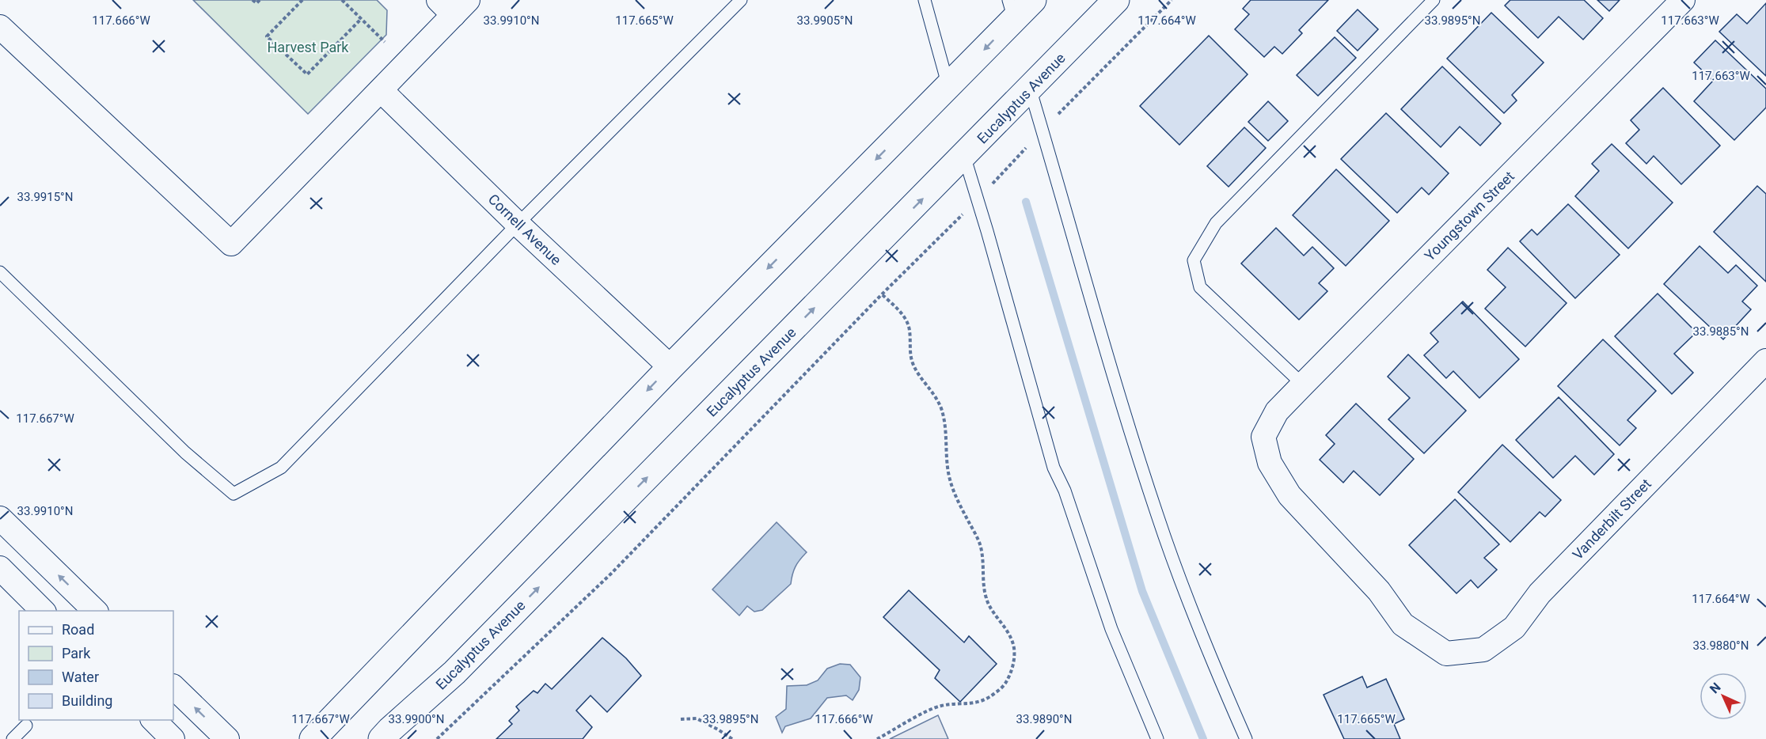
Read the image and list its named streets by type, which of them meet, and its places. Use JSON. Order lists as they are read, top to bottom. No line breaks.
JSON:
{"streets":{"street":["Eucalyptus Avenue","Youngstown Street","Cornell Avenue","Vanderbilt Street"]},"crossings":[["Youngstown Street","Vanderbilt Street"]],"parks":["Harvest Park"],"legend":["Road","Park","Water","Building"],"north":"top left","coordinates":["117.666°W","33.9910°N","117.665°W","33.9905°N","117.664°W","33.9895°N","117.663°W","33.9915°N","33.9885°N","117.667°W","33.9880°N","33.9900°N","33.9890°N"]}
